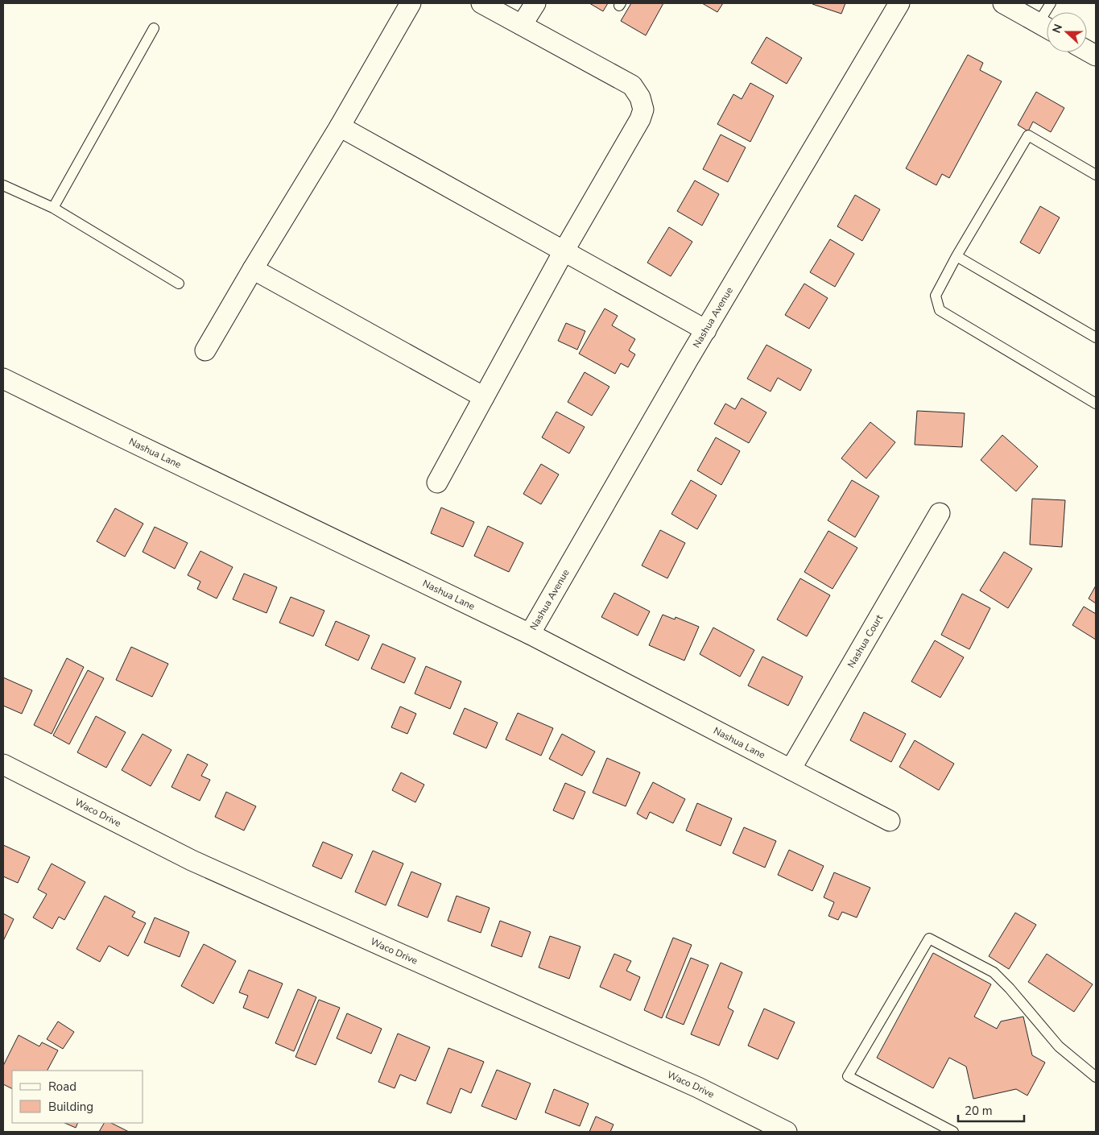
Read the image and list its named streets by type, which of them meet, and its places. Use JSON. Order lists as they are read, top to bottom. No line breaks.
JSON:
{"streets":{"street":["Nashua Avenue","Nashua Lane","Nashua Court","Waco Drive"]},"crossings":[["Nashua Avenue","Nashua Lane"],["Nashua Lane","Nashua Court"]],"legend":["Road","Building"],"scale_bar":"20 m","north":"left"}
